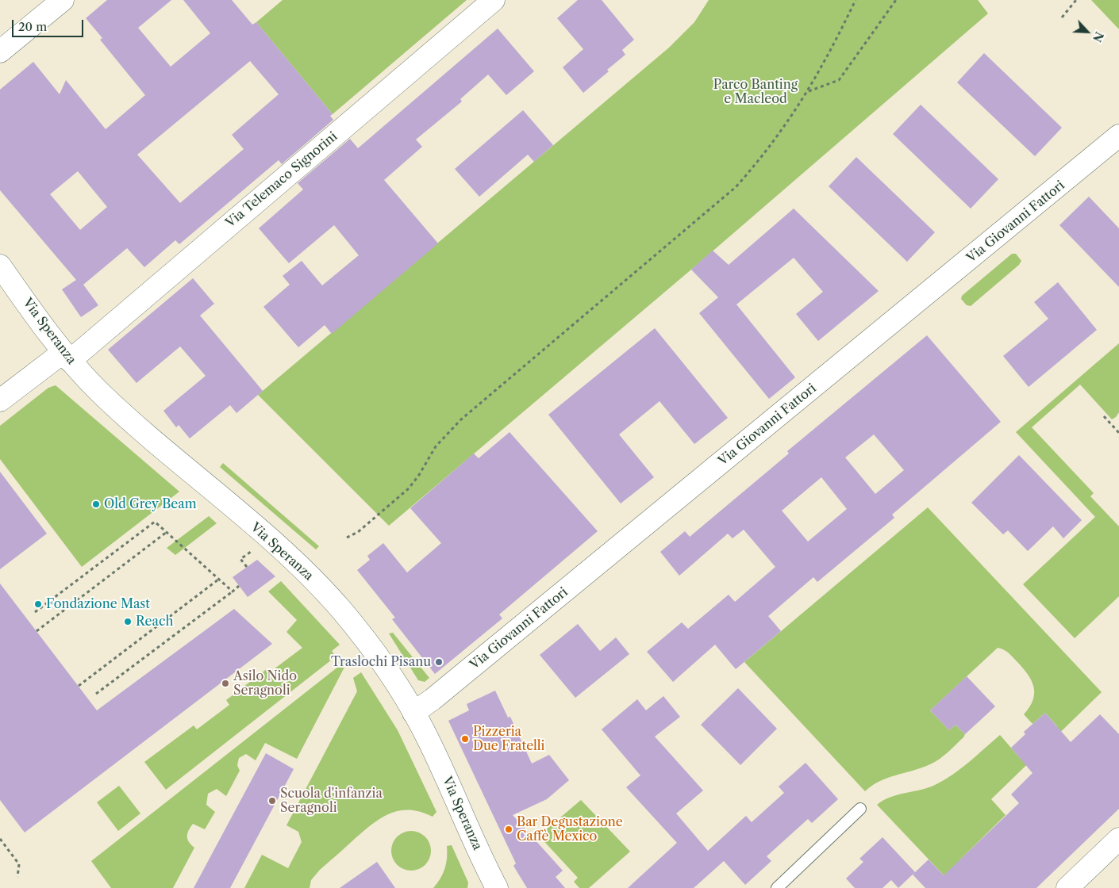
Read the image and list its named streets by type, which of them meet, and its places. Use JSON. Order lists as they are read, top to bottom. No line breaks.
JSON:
{"streets":{"street":["Via Telemaco Signorini","Via Giovanni Fattori","Via Speranza"]},"crossings":[["Via Telemaco Signorini","Via Speranza"],["Via Giovanni Fattori","Via Speranza"]],"parks":["Parco Banting e Macleod"],"places":["Old Grey Beam","Fondazione Mast","Reach","Traslochi Pisanu","Asilo Nido Seragnoli","Pizzeria Due Fratelli","Scuola d'infanzia Seragnoli","Bar Degustazione Caffè Mexico"],"scale_bar":"20 m","north":"bottom right"}
